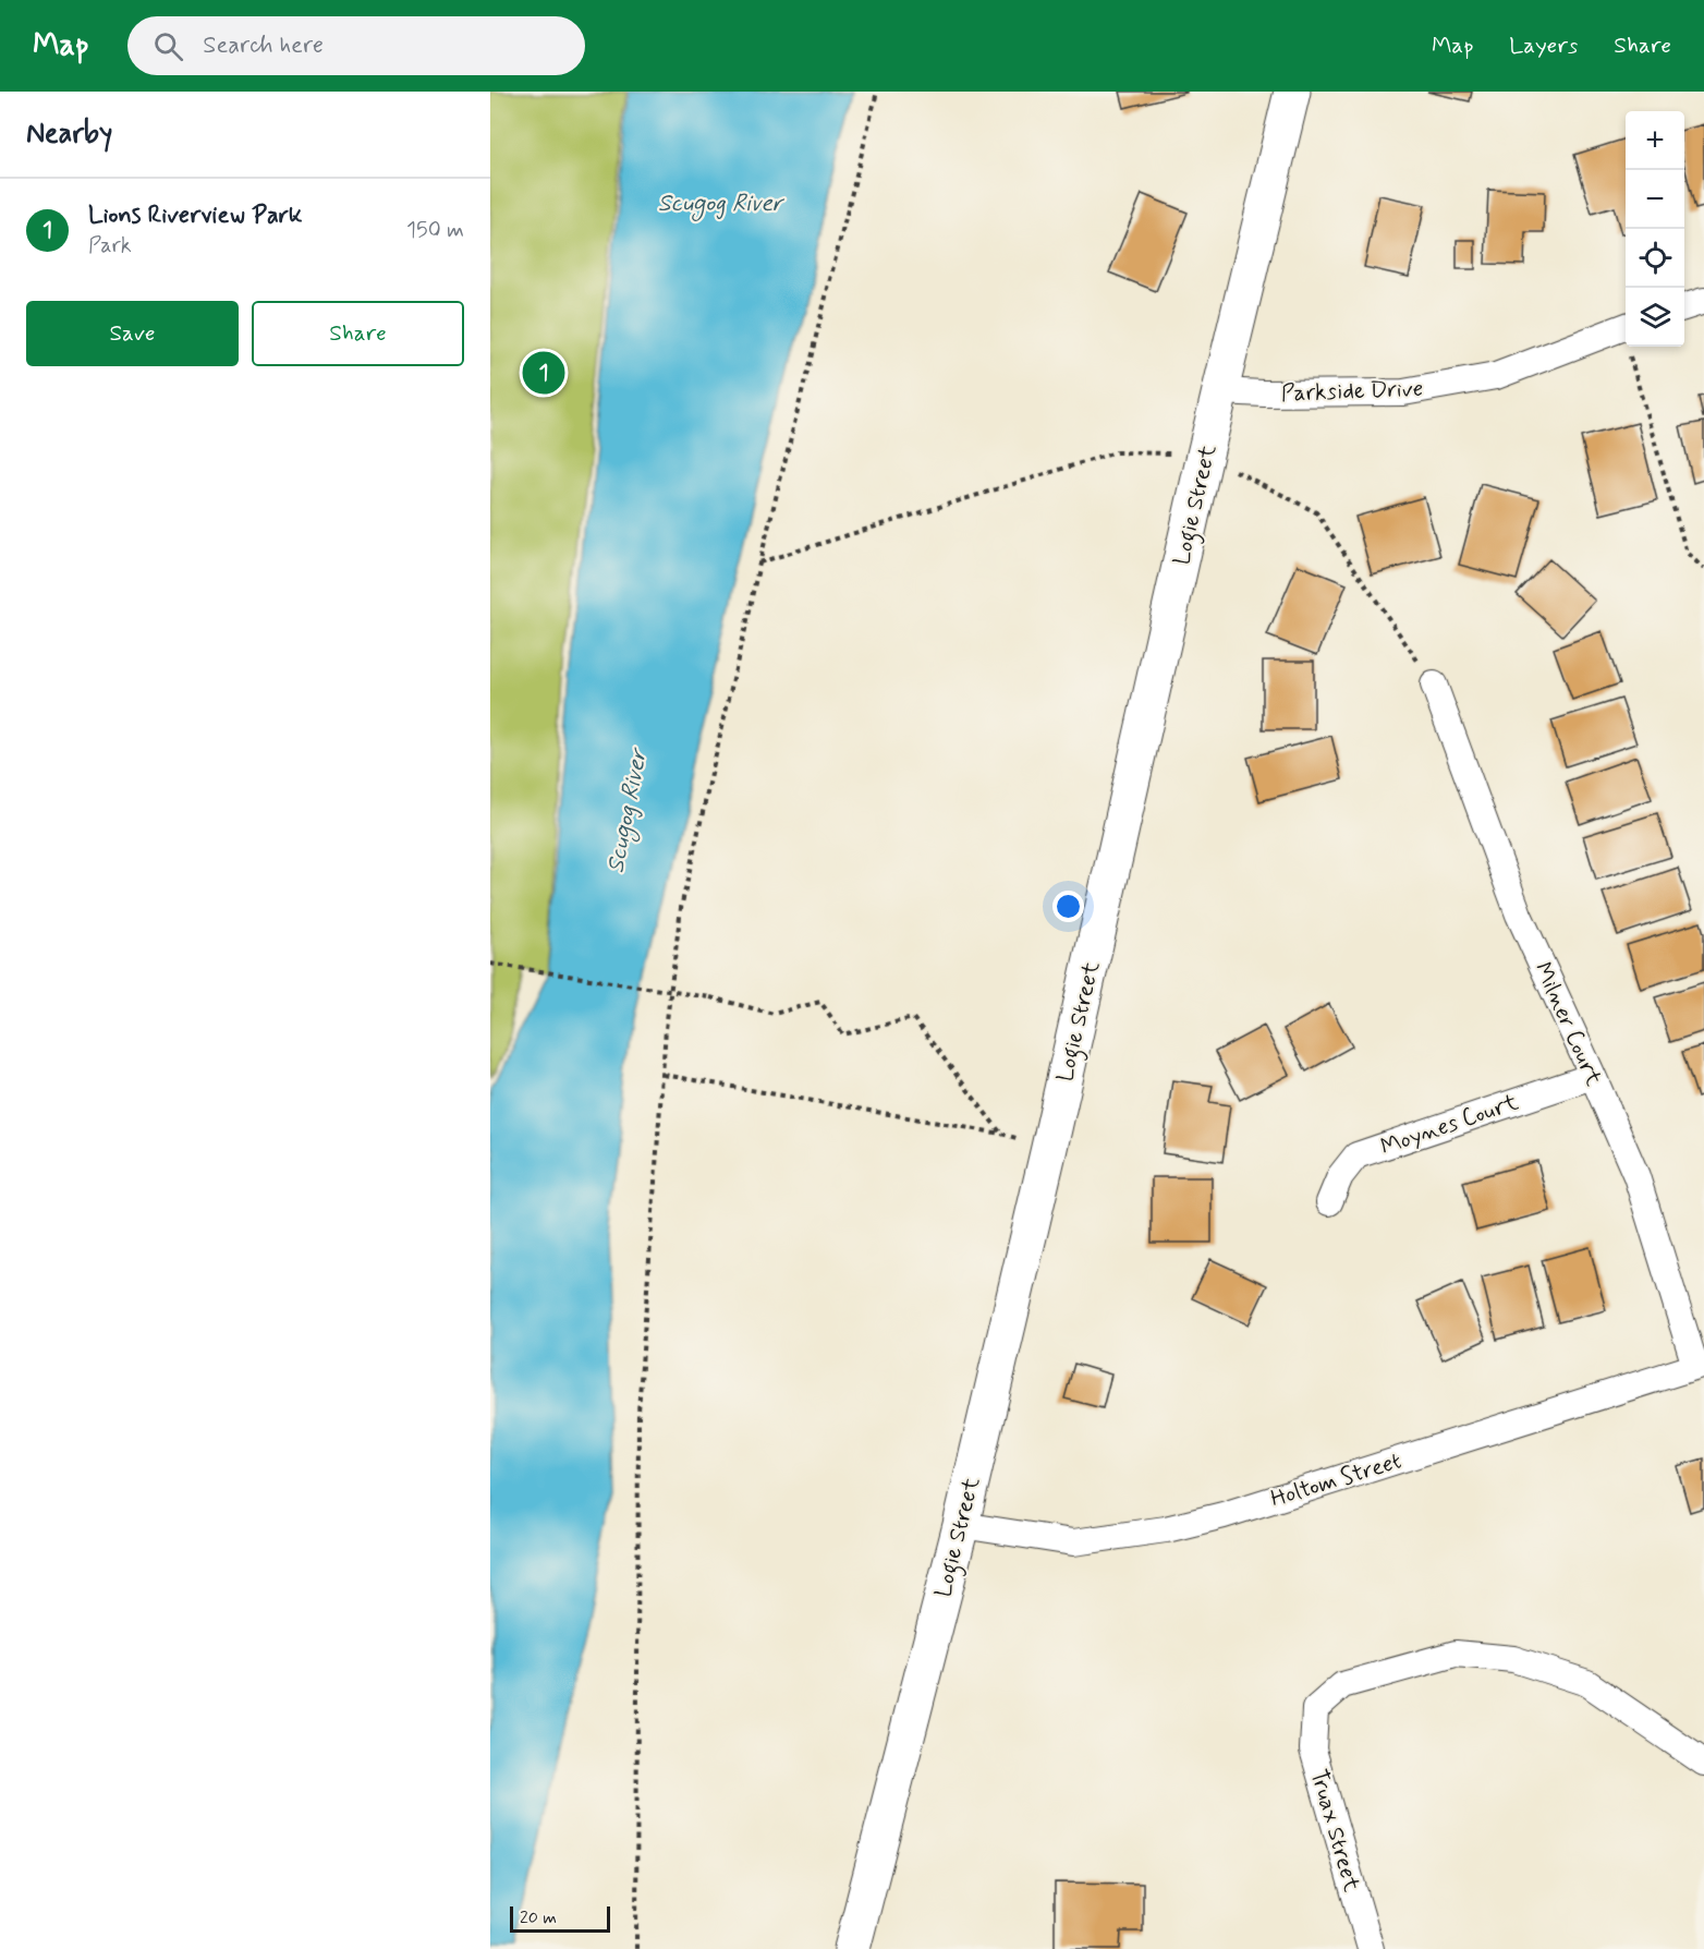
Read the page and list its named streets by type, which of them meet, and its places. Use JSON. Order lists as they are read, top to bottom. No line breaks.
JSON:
{"streets":{"street":["Parkside Drive","Logie Street","Milner Court","Moynes Court","Holtom Street","Truax Street"]},"crossings":[["Parkside Drive","Logie Street"],["Logie Street","Holtom Street"],["Milner Court","Moynes Court"],["Milner Court","Holtom Street"]],"water":["Scugog River"],"scale_bar":"20 m","page":{"header":"Map","search":"Search here","nav":["Map","Layers","Share"],"heading":"Nearby","map_buttons":["+","−"],"list":[{"mark":"1","name":"Lions Riverview Park","note":"Park","value":"150 m"}],"buttons":["Save","Share"],"pins":"1","scale":"20 m"}}
